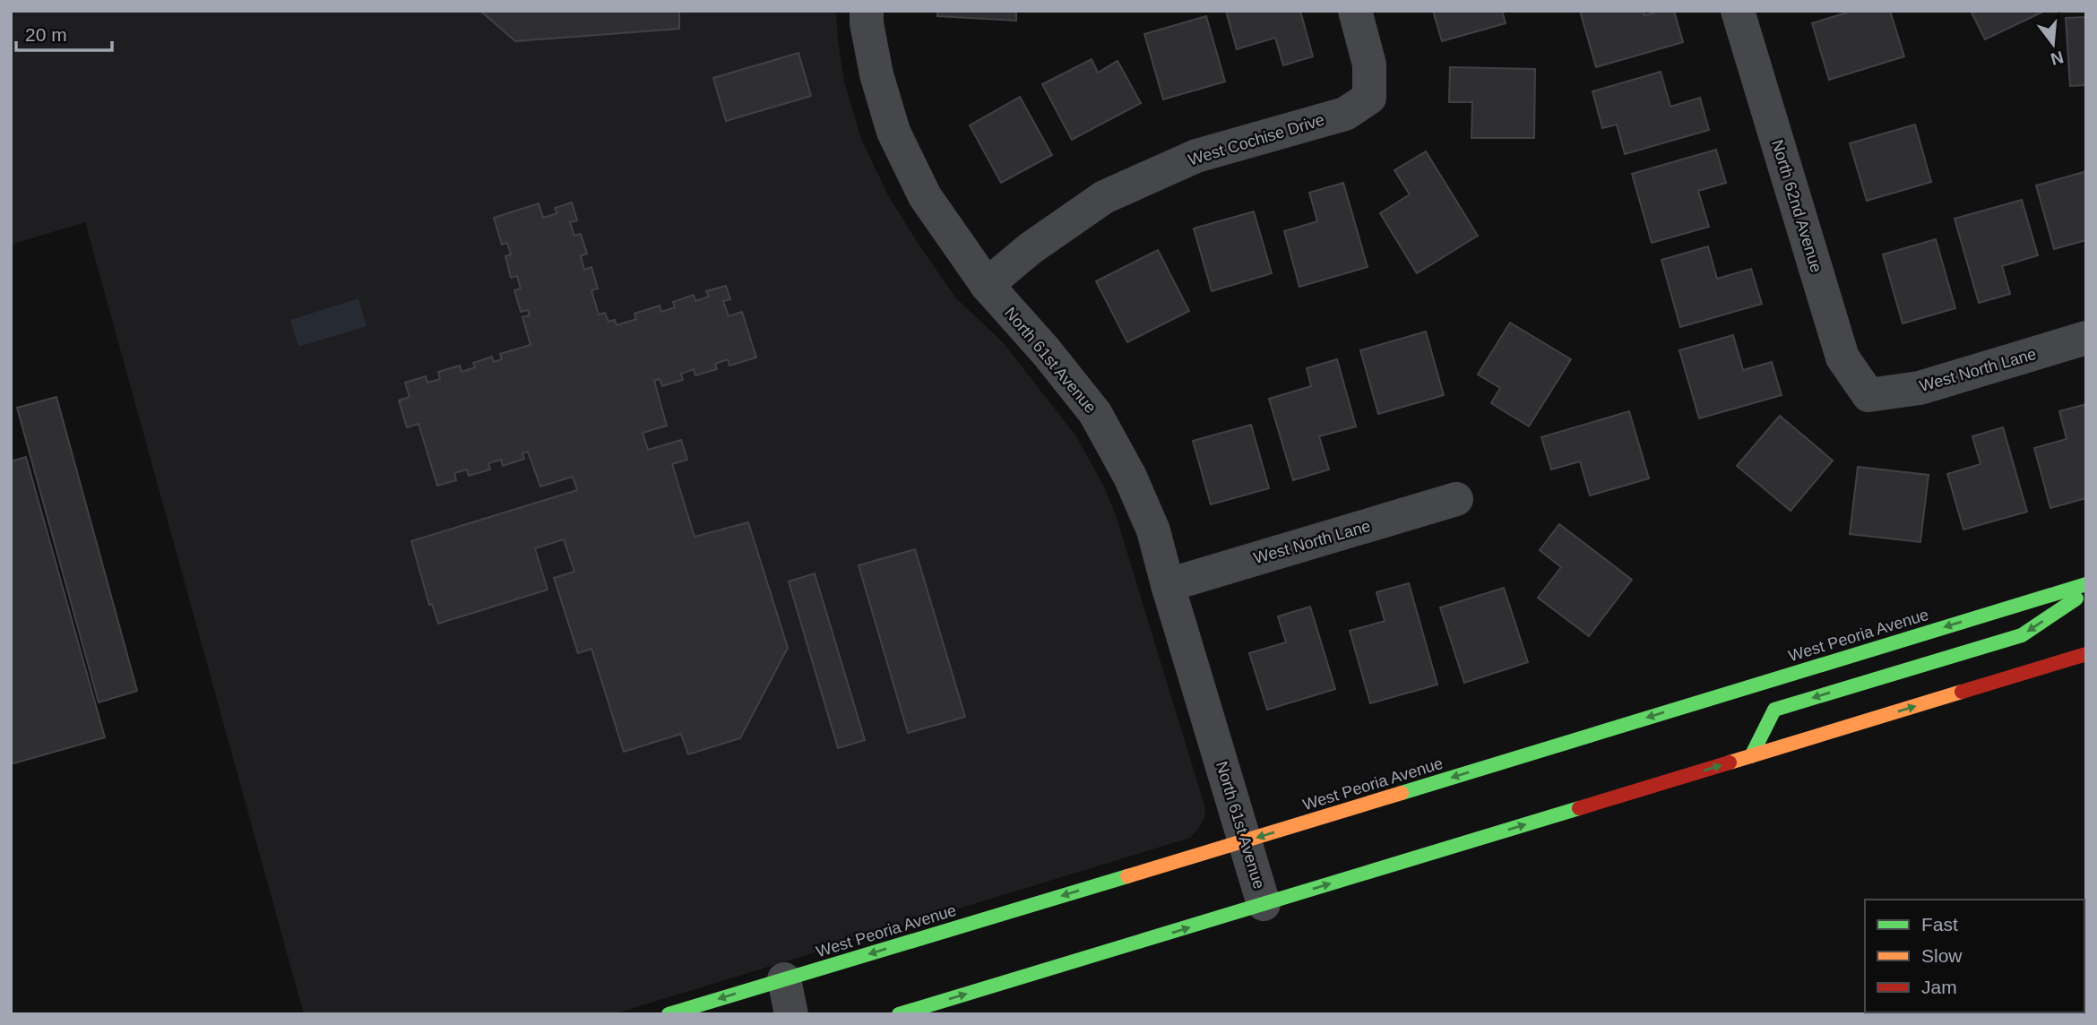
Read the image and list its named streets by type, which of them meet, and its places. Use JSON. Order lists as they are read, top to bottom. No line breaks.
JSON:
{"streets":{"main road":["West Peoria Avenue"],"street":["West Cochise Drive","North 62nd Avenue","North 61st Avenue","West North Lane"]},"crossings":[["West Cochise Drive","North 61st Avenue"],["North 62nd Avenue","West North Lane"],["North 61st Avenue","West North Lane"],["North 61st Avenue","West Peoria Avenue"]],"legend":["Fast","Slow","Jam"],"scale_bar":"20 m","north":"bottom"}
